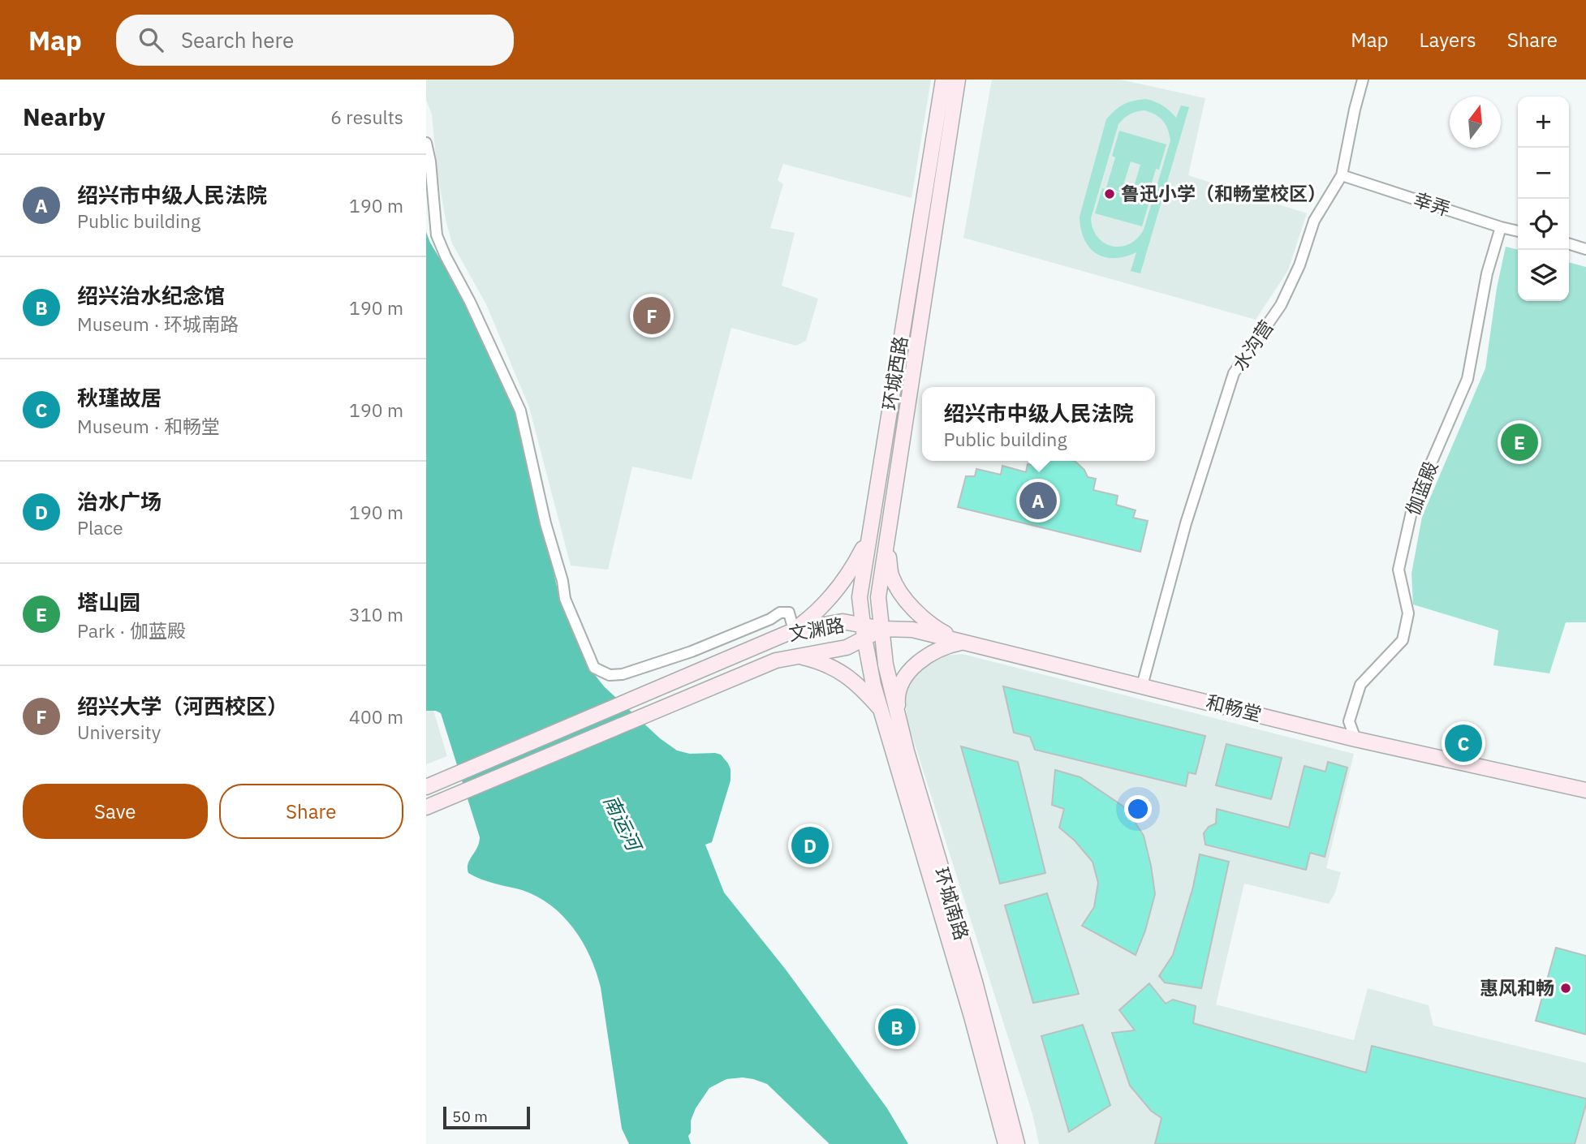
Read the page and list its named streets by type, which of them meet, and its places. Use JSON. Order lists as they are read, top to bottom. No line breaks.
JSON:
{"streets":{"main road":["环城西路","文渊路","和畅堂","环城南路"],"street":["幸弄","水沟营","伽蓝殿"]},"crossings":[["幸弄","水沟营"],["幸弄","伽蓝殿"],["水沟营","和畅堂"],["环城西路","文渊路"],["环城西路","和畅堂"],["环城西路","环城南路"],["伽蓝殿","和畅堂"],["文渊路","和畅堂"]],"water":["南运河"],"places":["鲁迅小学（和畅堂校区）","惠风和畅"],"scale_bar":"50 m","north":"top","page":{"header":"Map","search":"Search here","nav":["Map","Layers","Share"],"heading":["Nearby","6 results"],"map_buttons":["+","−"],"list":[{"mark":"A","name":"绍兴市中级人民法院","note":"Public building","value":"190 m"},{"mark":"B","name":"绍兴治水纪念馆","note":"Museum · 环城南路","value":"190 m"},{"mark":"C","name":"秋瑾故居","note":"Museum · 和畅堂","value":"190 m"},{"mark":"D","name":"治水广场","note":"Place","value":"190 m"},{"mark":"E","name":"塔山园","note":"Park · 伽蓝殿","value":"310 m"},{"mark":"F","name":"绍兴大学（河西校区）","note":"University","value":"400 m"}],"pins":["F","E","A","C","D","B"],"popup":["绍兴市中级人民法院","Public building"],"buttons":["Save","Share"],"scale":"50 m"}}
